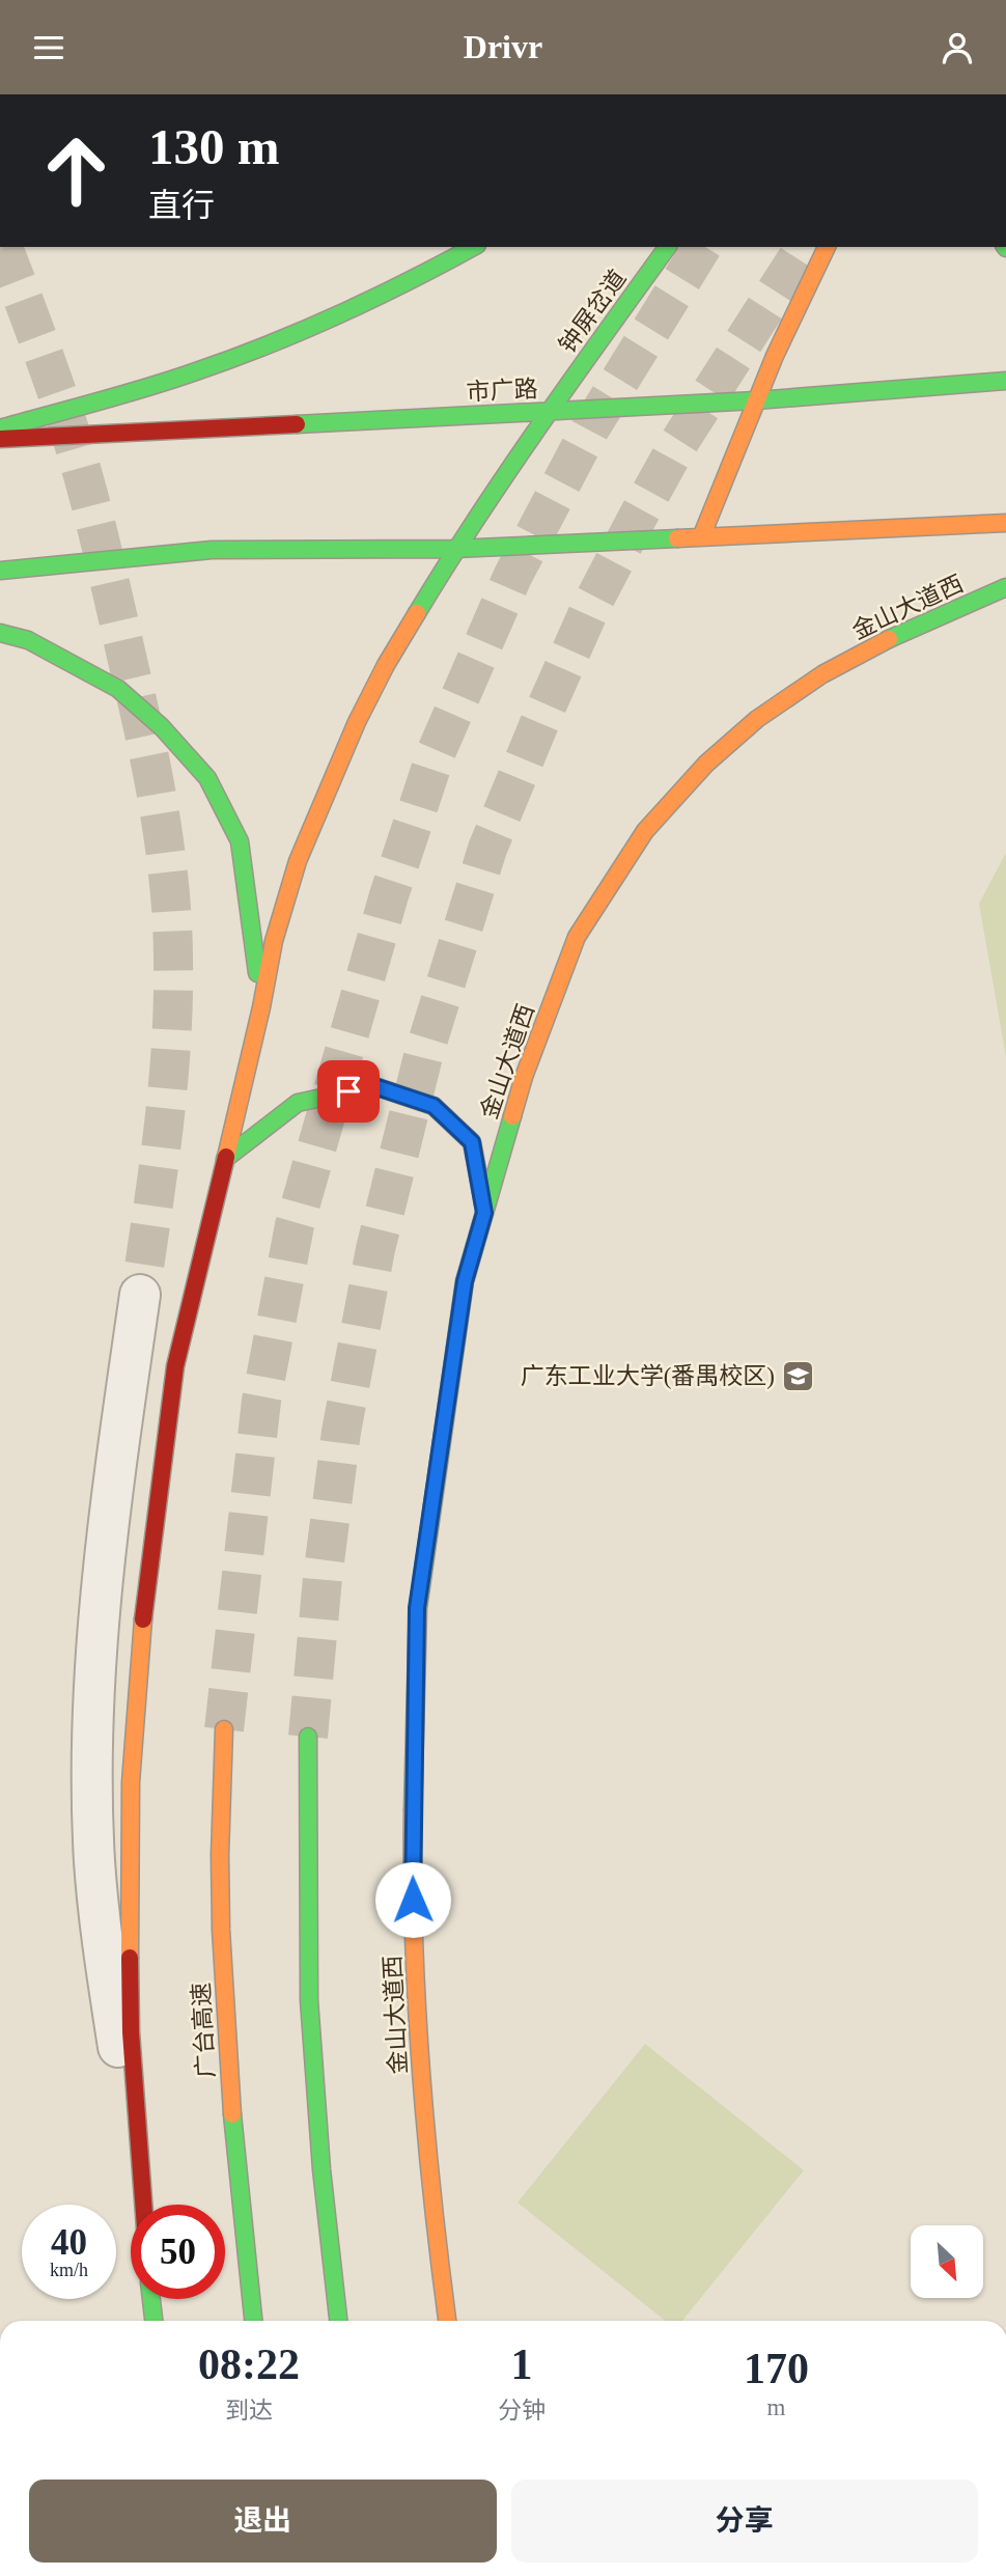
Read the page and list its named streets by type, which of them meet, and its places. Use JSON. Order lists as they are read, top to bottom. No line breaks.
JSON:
{"streets":{"main road":["钟屏岔道","市广路","金山大道西","广台高速"]},"crossings":[["钟屏岔道","市广路"]],"places":{"school or university":["广东工业大学(番禺校区)"]},"north":"bottom right","page":{"header":"Drivr","turn":["130 m","直行"],"speed":"40 km/h","limit":"50","eta":["08:22","到达","1","分钟","170","m"],"buttons":["退出","分享"]}}
